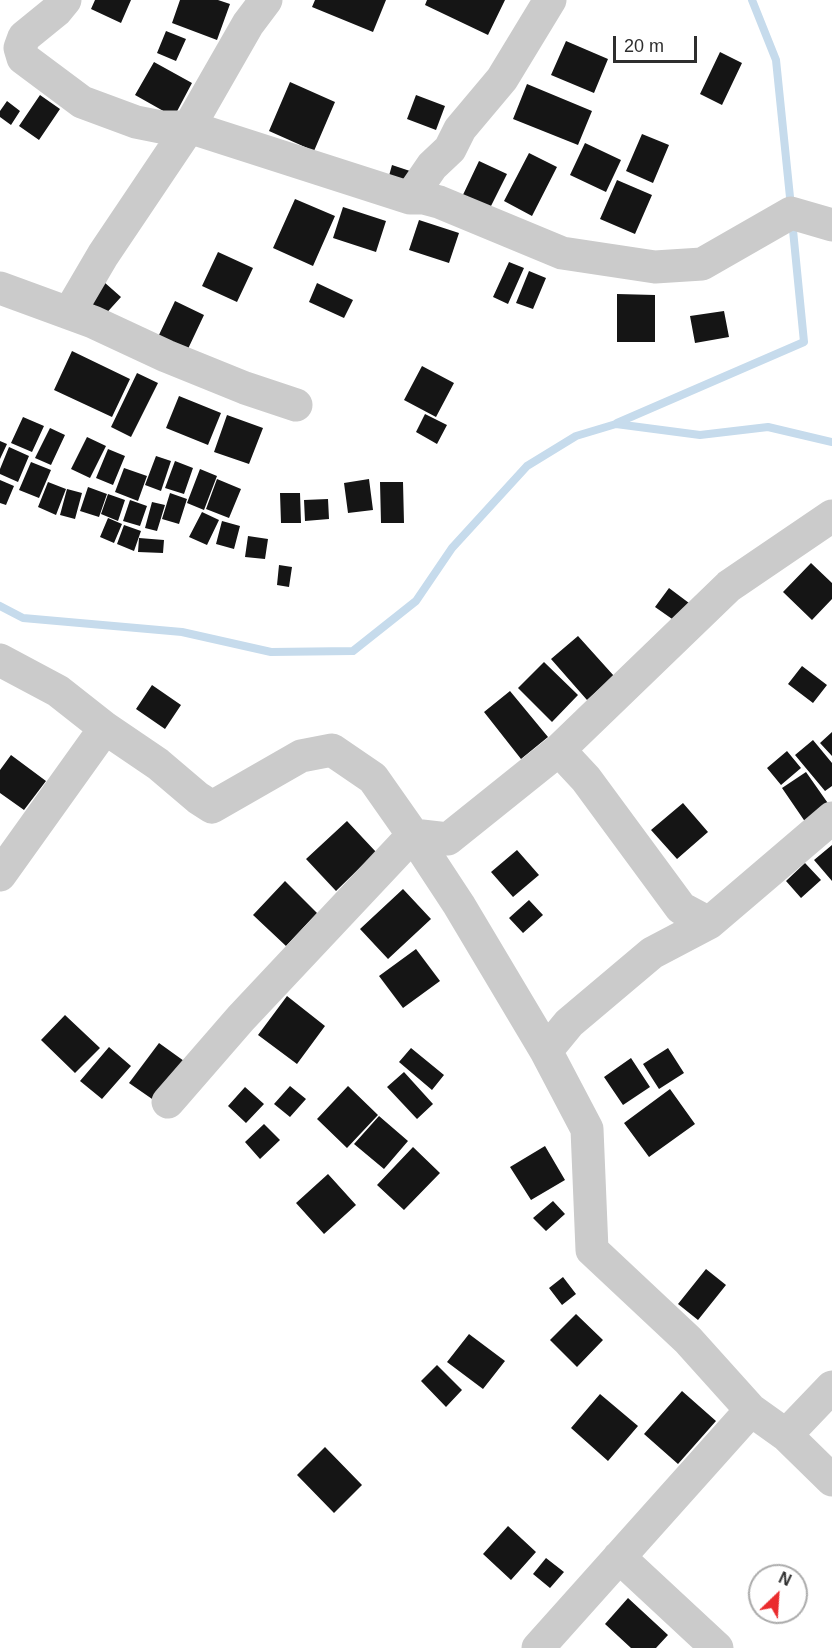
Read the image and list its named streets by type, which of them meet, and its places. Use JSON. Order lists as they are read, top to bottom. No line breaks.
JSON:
{"scale_bar":"20 m","north":"top right"}
